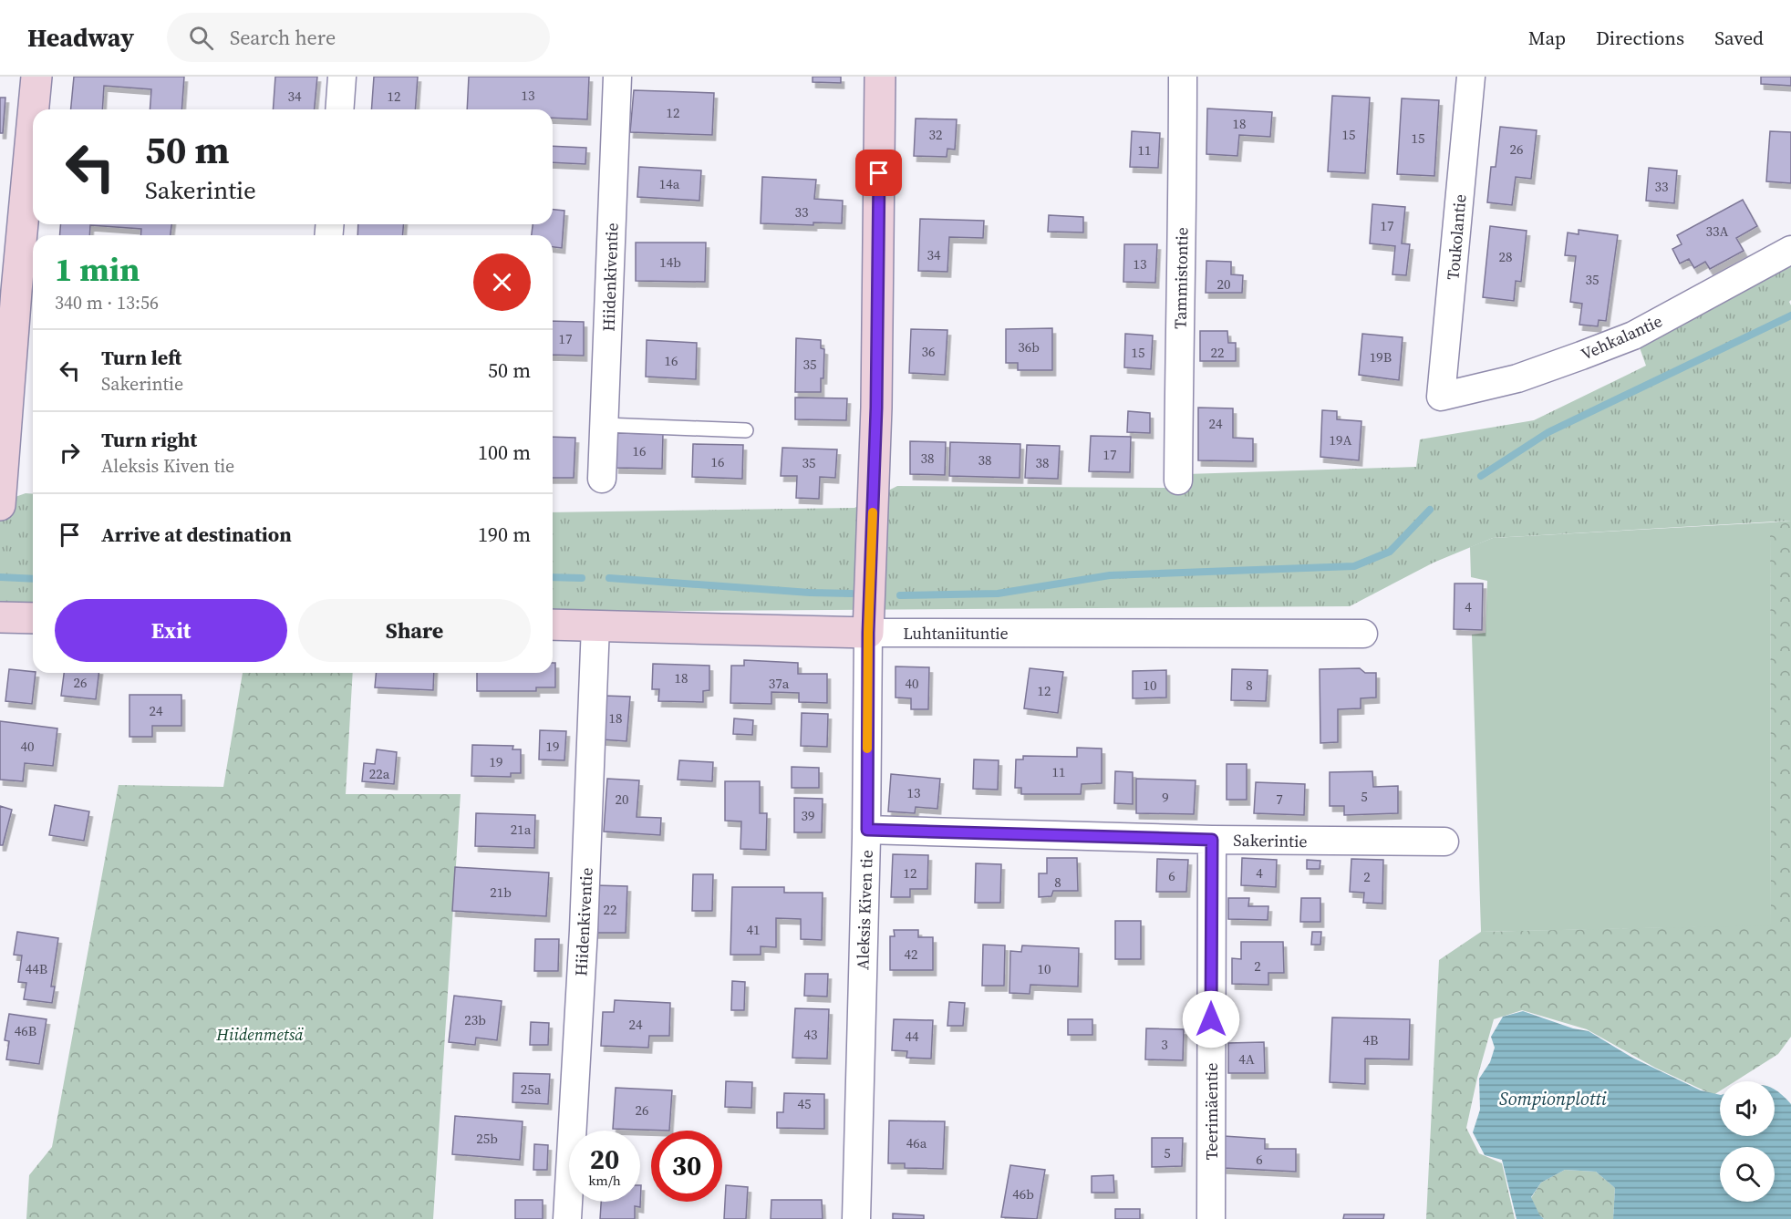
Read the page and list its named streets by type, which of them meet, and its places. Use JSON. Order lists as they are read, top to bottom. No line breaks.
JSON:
{"streets":{"street":["Toukolantie","Hiidenkiventie","Tammistontie","Vehkalantie","Luhtaniituntie","Sakerintie","Aleksis Kiven tie","Teerimäentie"]},"crossings":[["Toukolantie","Vehkalantie"],["Hiidenkiventie","Luhtaniituntie"],["Luhtaniituntie","Aleksis Kiven tie"],["Sakerintie","Aleksis Kiven tie"],["Sakerintie","Teerimäentie"]],"water":["Sompionplotti"],"parks":["Hiidenmetsä"],"house_numbers":["13","34","12","12","18","32","15","15","26","11","14a","33","33","17","33A","34","28","14b","13","35","20","17","36b","36","15","22","19B","16","35","24","19A","16","17","38","38","16","35","38","4","18","26","37a","40","10","8","12","24","18","40","19","19","11","22a","13","5","9","20","7","39","21a","12","4","6","2","8","21b","22","41","42","2","44B","10","23b","24","46B","43","44","4B","3","4A","25a","45","26","25b","46a","5","6","46b"],"page":{"header":"Headway","search":"Search here","nav":["Map","Directions","Saved"],"turn":["50 m","Sakerintie"],"heading":["1 min","340 m · 13:56"],"list":[{"name":"Turn left","note":"Sakerintie","value":"50 m"},{"name":"Turn right","note":"Aleksis Kiven tie","value":"100 m"},{"name":"Arrive at destination","value":"190 m"}],"buttons":["Exit","Share"],"speed":"20 km/h","limit":"30"}}
